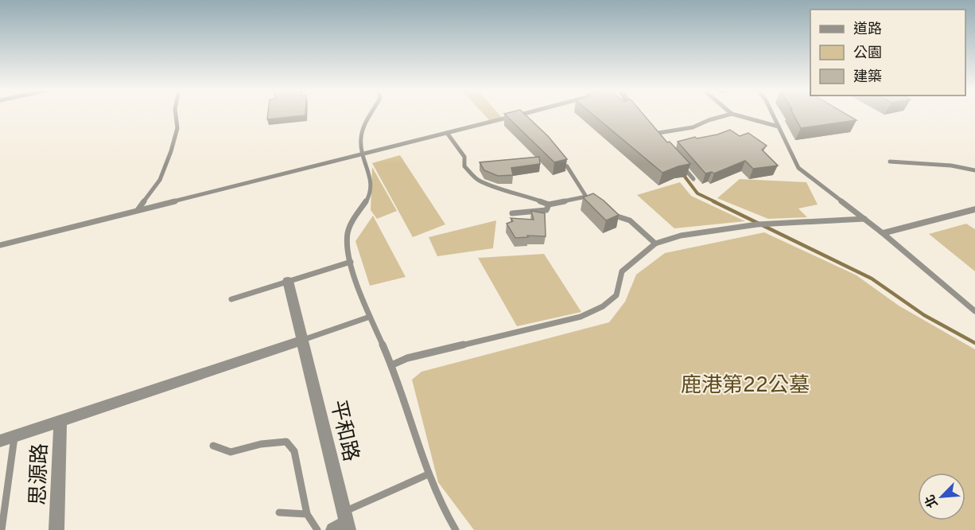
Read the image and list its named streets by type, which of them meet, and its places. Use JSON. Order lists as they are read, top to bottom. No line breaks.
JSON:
{"streets":{"street":["平和路","思源路"]},"parks":["鹿港第22公墓"],"legend":["道路","公園","建築"],"north":"bottom left"}
